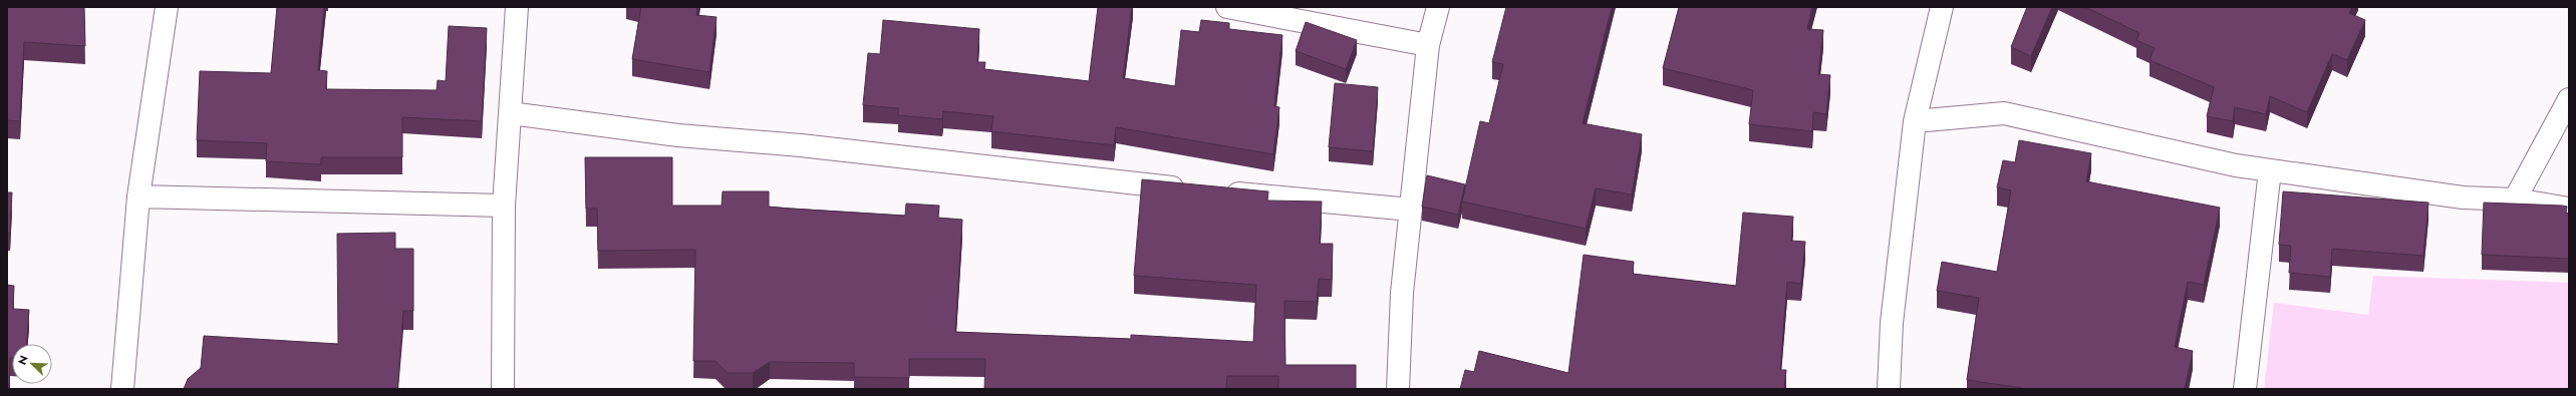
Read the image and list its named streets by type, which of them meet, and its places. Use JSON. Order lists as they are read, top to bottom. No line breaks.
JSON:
{"north":"top left"}
